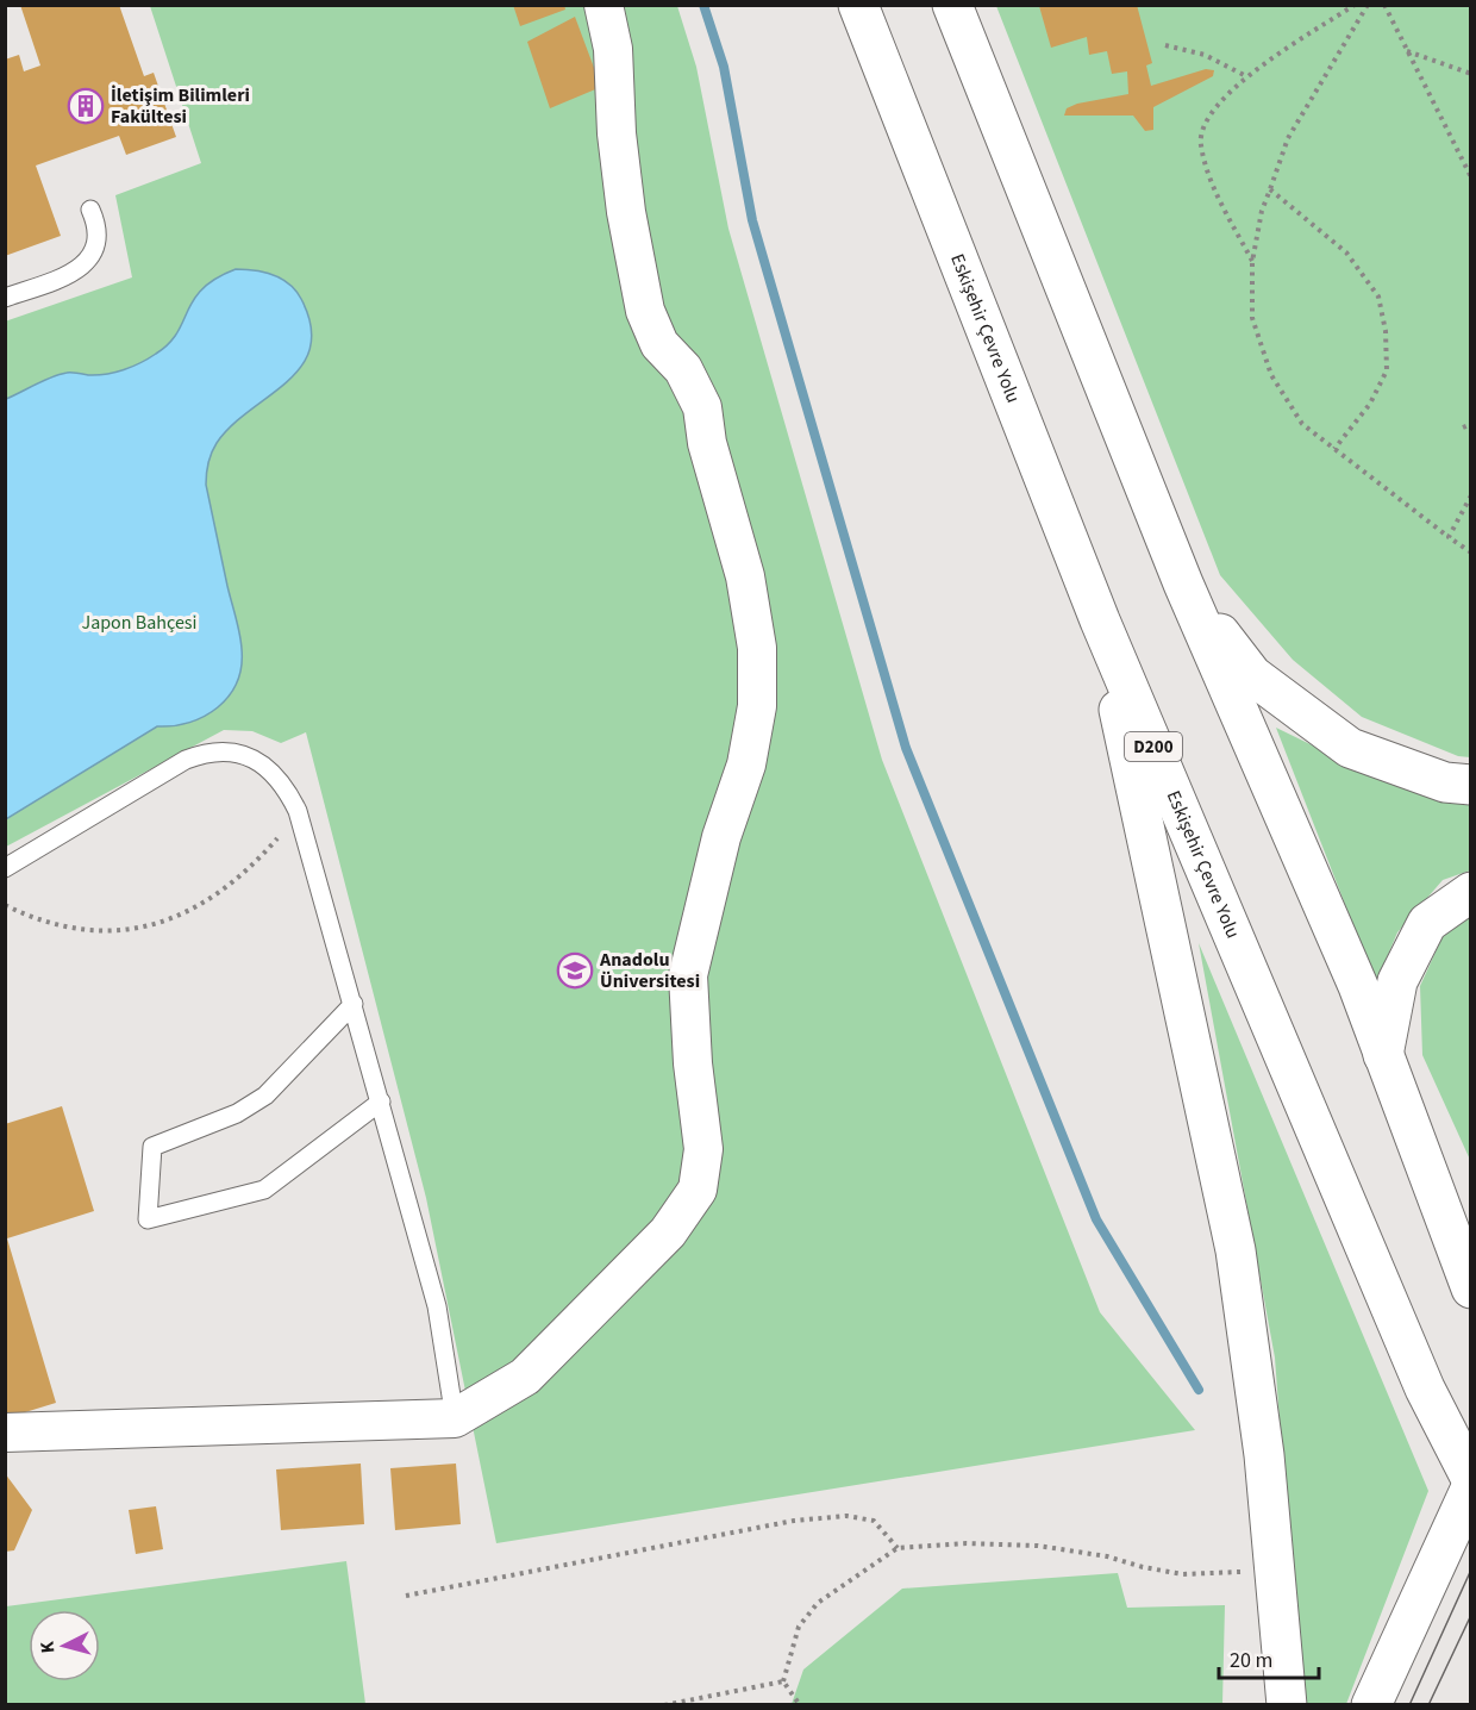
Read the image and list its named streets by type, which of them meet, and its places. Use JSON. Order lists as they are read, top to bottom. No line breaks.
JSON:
{"streets":{"main road":["Eskişehir Çevre Yolu","D200"]},"parks":["Japon Bahçesi"],"places":{"building":["İletişim Bilimleri Fakültesi"],"school or university":["Anadolu Üniversitesi"]},"scale_bar":"20 m","north":"left"}
